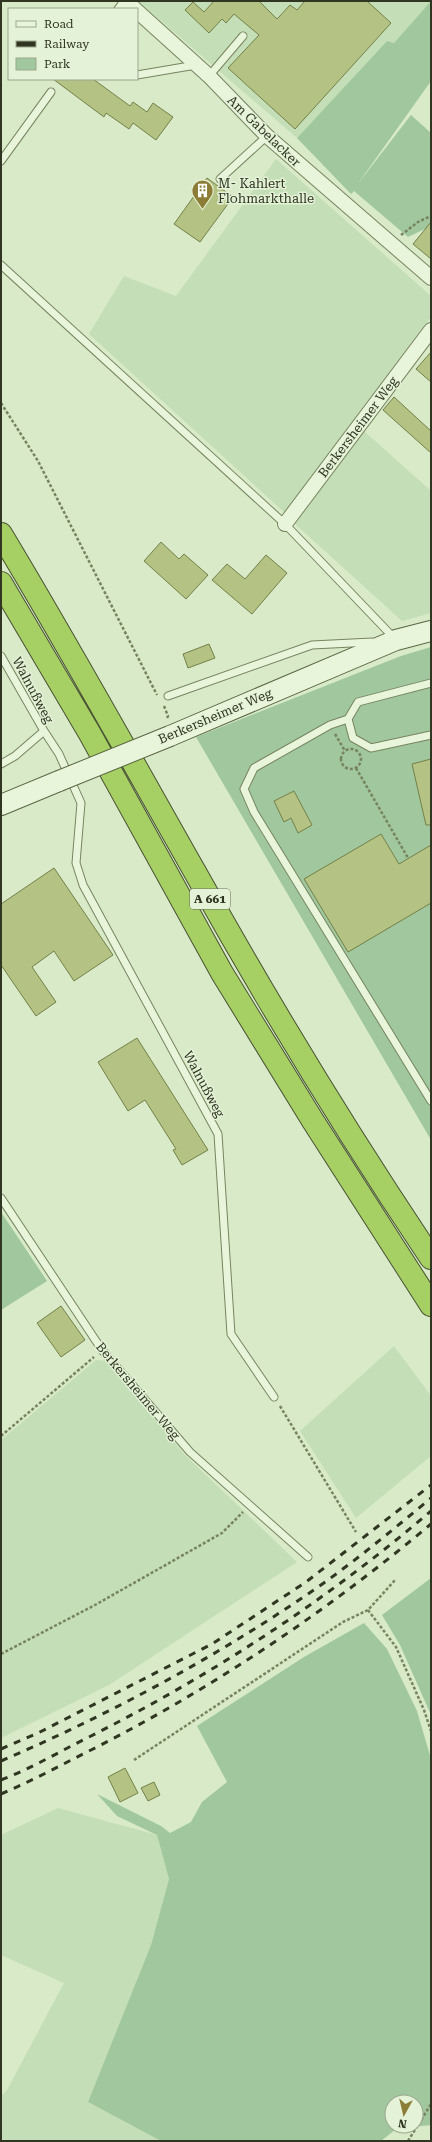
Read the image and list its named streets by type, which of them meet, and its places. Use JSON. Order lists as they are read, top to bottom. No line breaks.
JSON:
{"streets":{"highway":["A 661"],"street":["Am Gabelacker","Berkersheimer Weg"],"lane":["Walnußweg"]},"places":{"building":["M- Kahlert Flohmarkthalle"]},"legend":["Road","Railway","Park"],"north":"bottom"}
